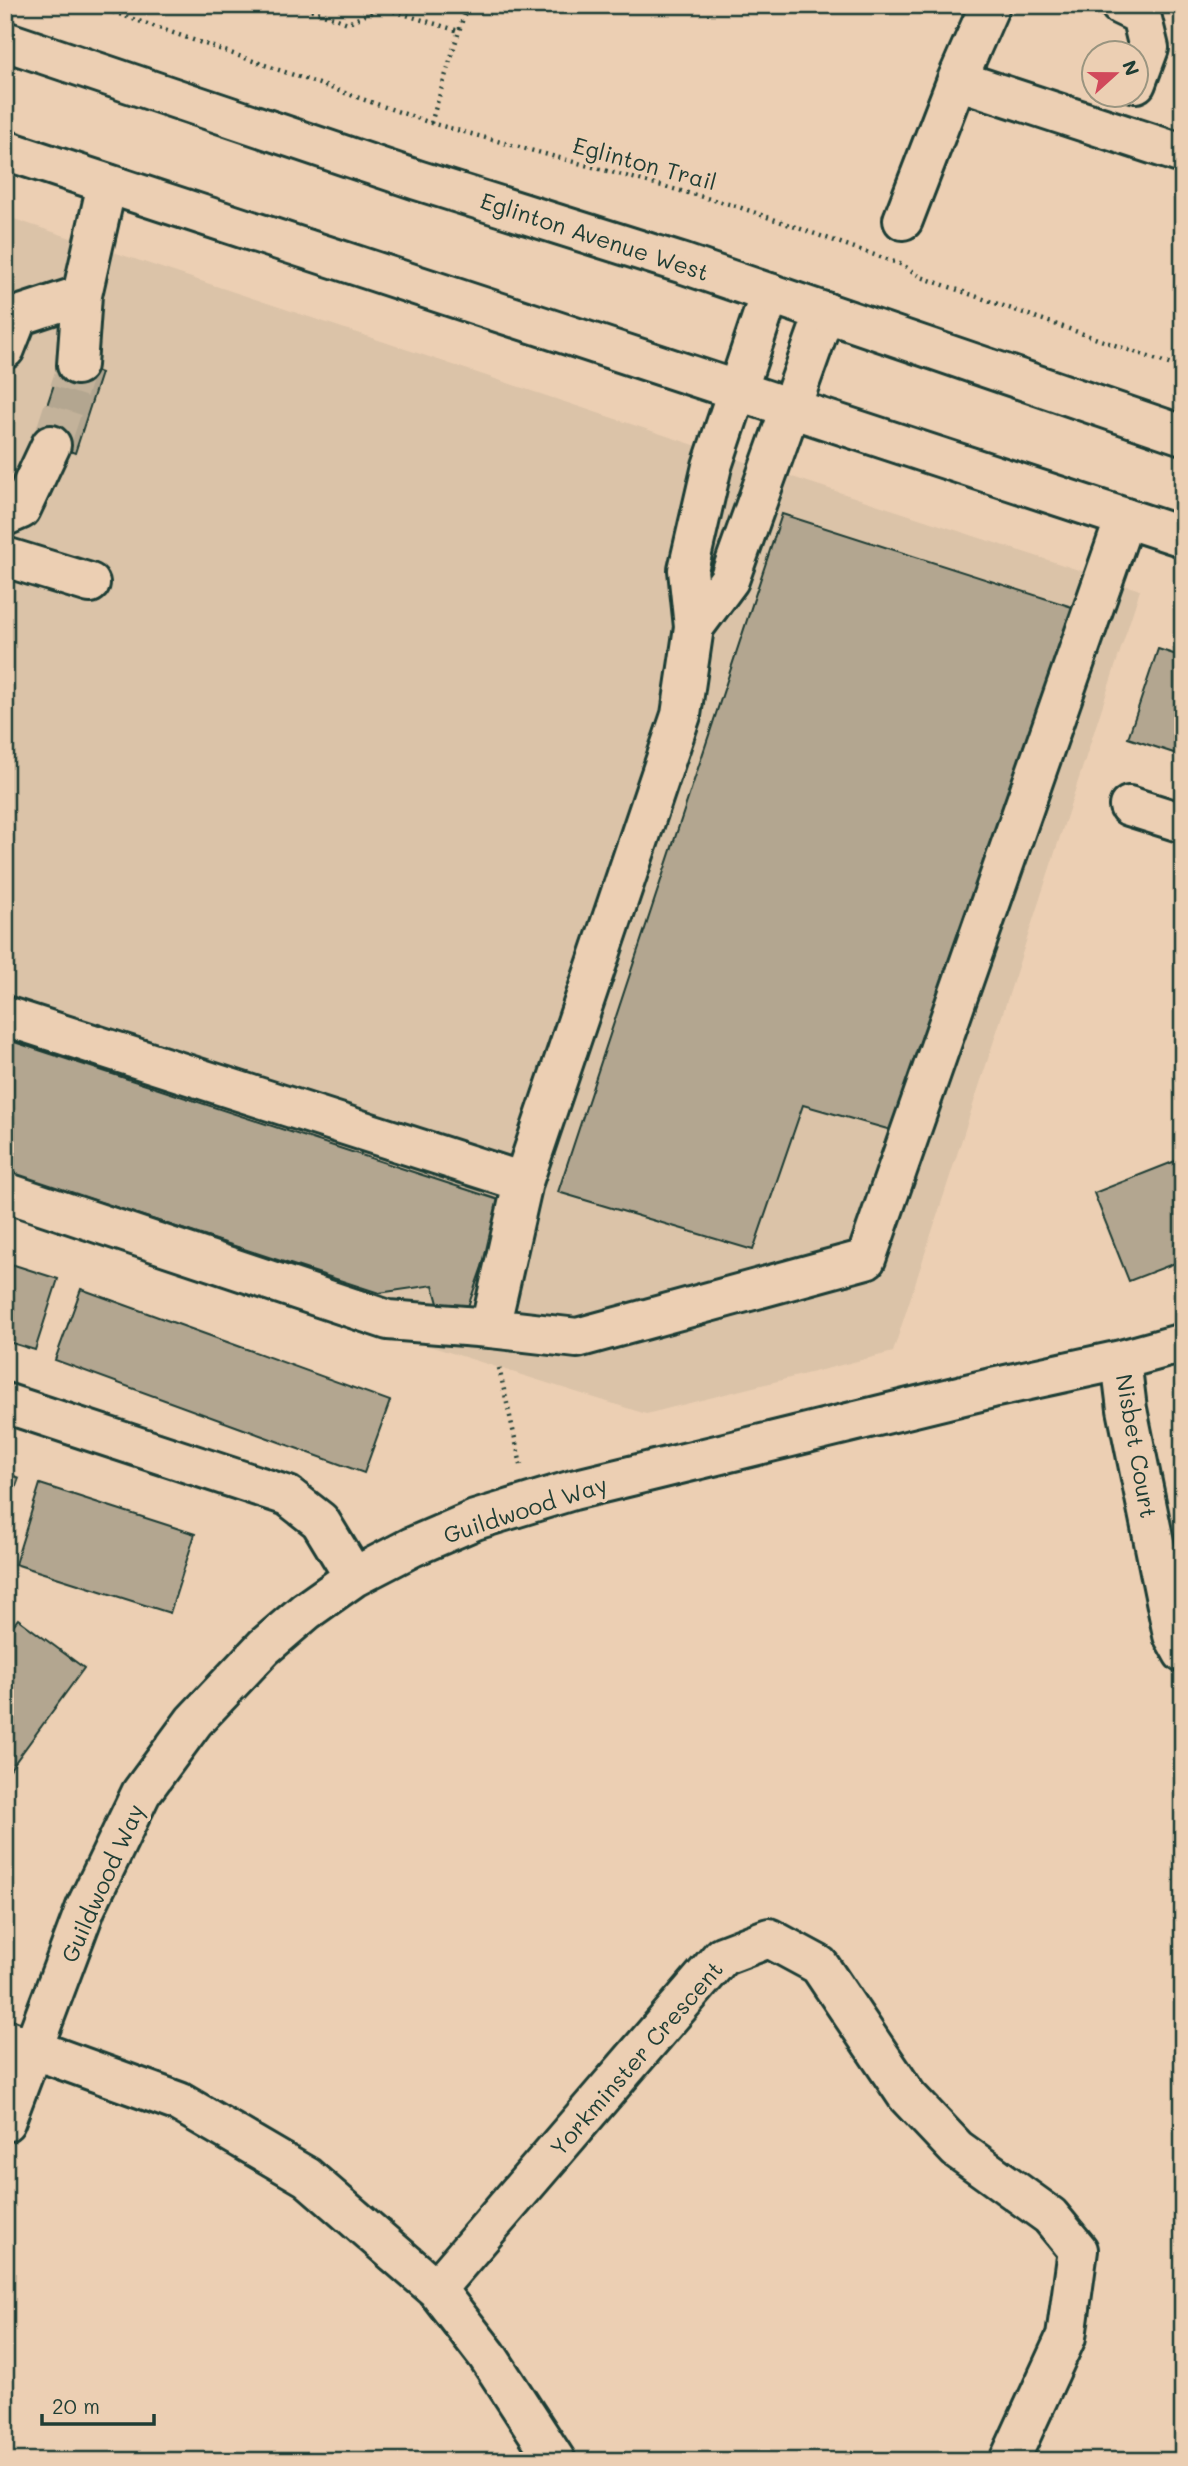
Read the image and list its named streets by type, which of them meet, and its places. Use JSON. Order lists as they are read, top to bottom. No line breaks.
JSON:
{"streets":{"street":["Eglinton Avenue West","Nisbet Court","Guildwood Way","Yorkminster Crescent"],"path":["Eglinton Trail"]},"crossings":[["Nisbet Court","Guildwood Way"]],"scale_bar":"20 m","north":"right"}
